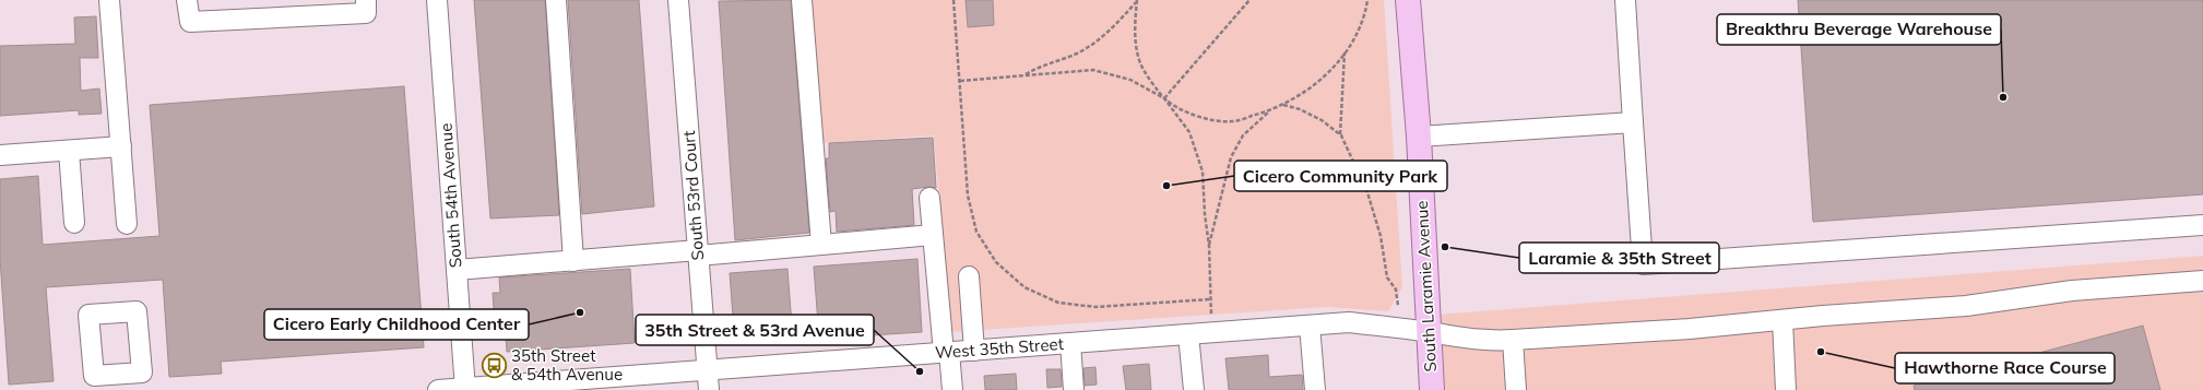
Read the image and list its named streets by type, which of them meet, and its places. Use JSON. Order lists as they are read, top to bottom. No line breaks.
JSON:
{"streets":{"main road":["South Laramie Avenue"],"street":["South 54th Avenue","South 53rd Court","West 35th Street"]},"crossings":[["South 54th Avenue","West 35th Street"],["South 53rd Court","West 35th Street"],["South Laramie Avenue","West 35th Street"]],"places":{"other":["Breakthru Beverage Warehouse","Cicero Community Park","Laramie & 35th Street","Cicero Early Childhood Center","Hawthorne Race Course","35th Street & 53rd Avenue"],"bus stop":["35th Street & 54th Avenue"]}}
